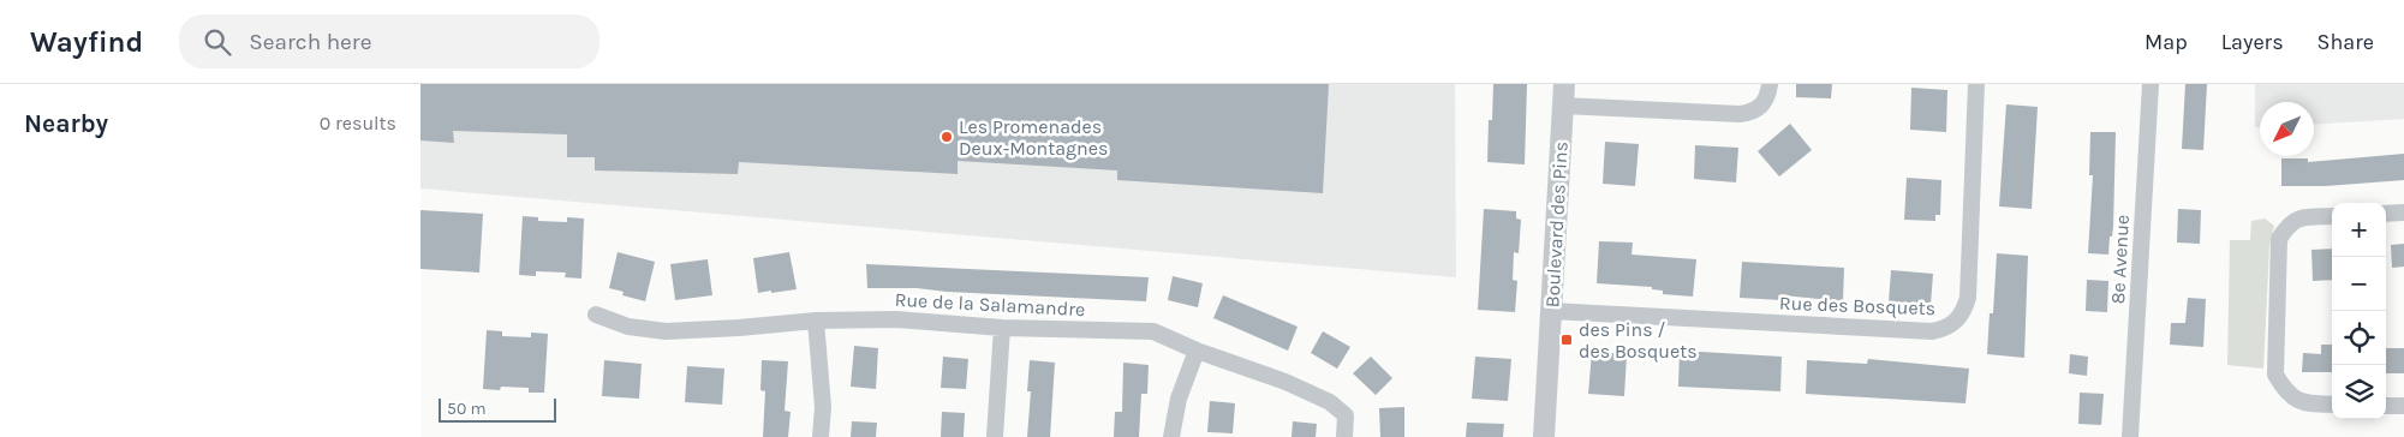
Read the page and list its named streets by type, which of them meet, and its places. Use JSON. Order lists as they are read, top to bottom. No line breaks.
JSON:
{"streets":{"street":["Boulevard des Pins","8e Avenue","Rue de la Salamandre","Rue des Bosquets"]},"crossings":[["Boulevard des Pins","Rue des Bosquets"]],"places":{"other":["Les Promenades Deux-Montagnes"],"transit":["des Pins / des Bosquets"]},"scale_bar":"50 m","north":"bottom left","page":{"header":"Wayfind","search":"Search here","nav":["Map","Layers","Share"],"heading":["Nearby","0 results"],"map_buttons":["+","−"],"scale":"50 m"}}
